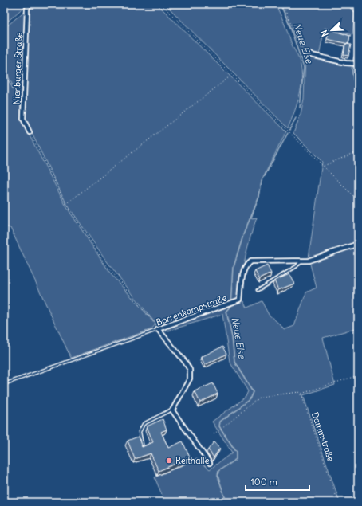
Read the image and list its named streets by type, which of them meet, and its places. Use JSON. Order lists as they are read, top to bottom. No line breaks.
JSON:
{"streets":{"street":["Nienburger Straße","Borrenkampstraße"],"path":["Dammstraße"]},"water":["Neue Else"],"places":["Reithalle"],"scale_bar":"100 m","north":"bottom left"}
